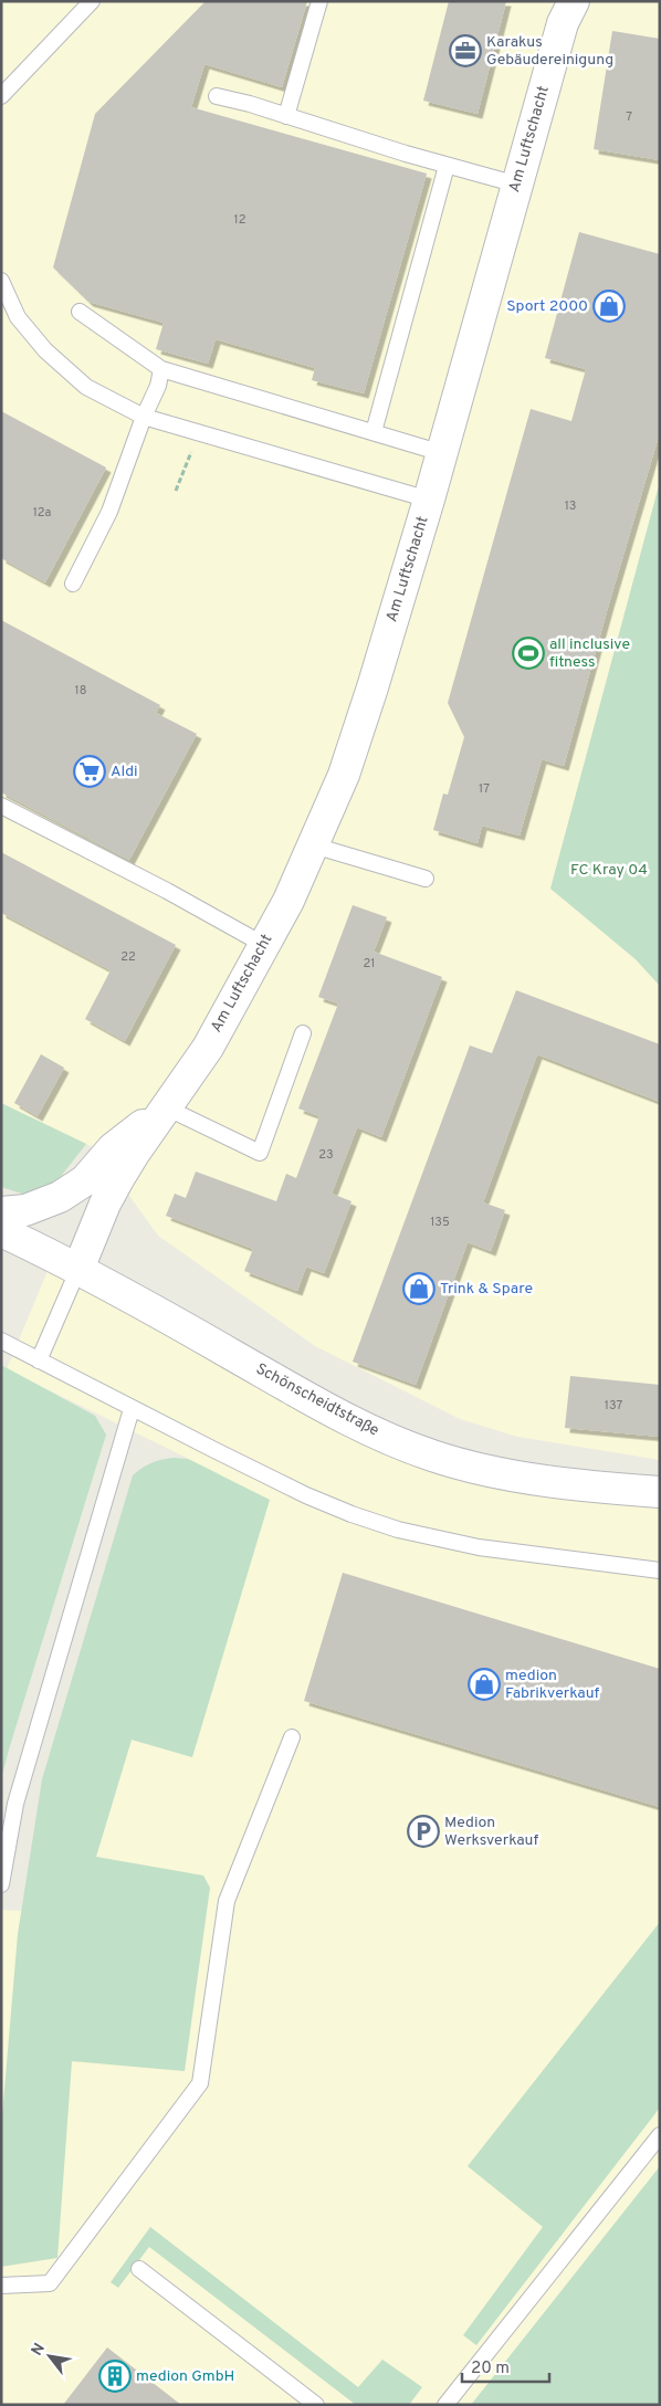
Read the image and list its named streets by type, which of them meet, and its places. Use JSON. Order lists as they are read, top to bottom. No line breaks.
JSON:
{"streets":{"street":["Am Luftschacht","Schönscheidtstraße"]},"crossings":[["Am Luftschacht","Schönscheidtstraße"]],"parks":["FC Kray 04"],"places":{"office":["Karakus Gebäudereinigung"],"shop":["Sport 2000","Trink & Spare","medion Fabrikverkauf"],"sports":["all inclusive fitness"],"supermarket":["Aldi"],"parking":["Medion Werksverkauf"],"building":["medion GmbH"]},"house_numbers":["7","12","13","12a","18","17","22","21","23","135","137"],"scale_bar":"20 m","north":"top left"}
